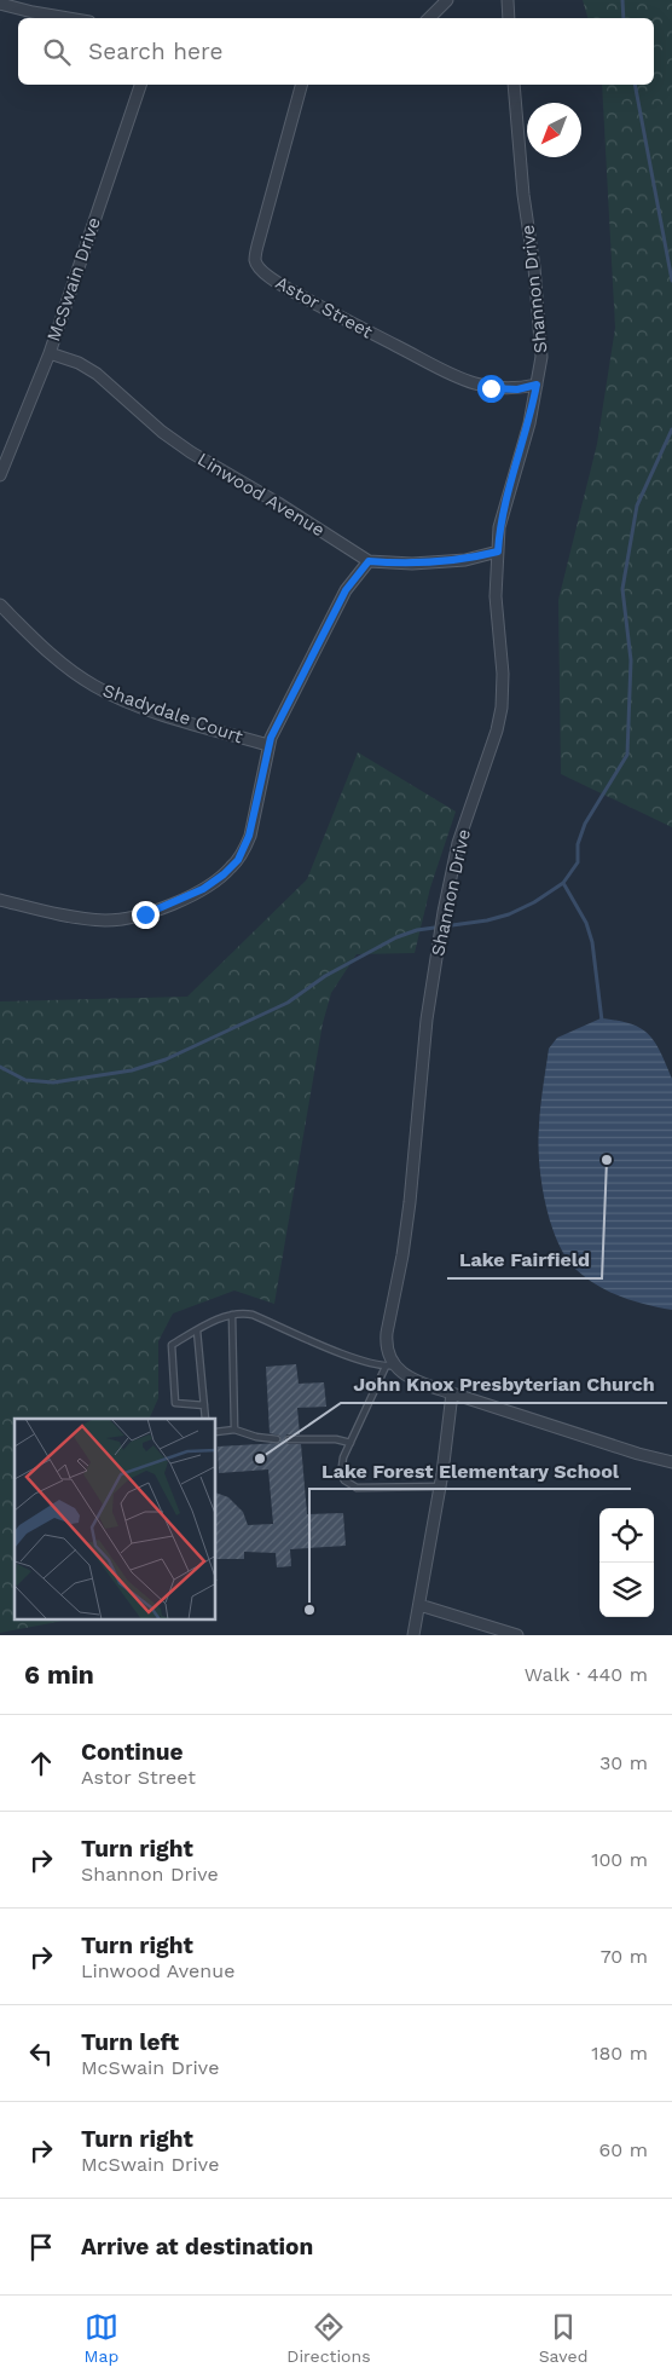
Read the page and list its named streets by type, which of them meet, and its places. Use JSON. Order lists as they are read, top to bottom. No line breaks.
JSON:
{"streets":{"street":["McSwain Drive","Shannon Drive","Astor Street","Linwood Avenue","Shadydale Court"]},"crossings":[["McSwain Drive","Linwood Avenue"],["Shannon Drive","Astor Street"],["Shannon Drive","Linwood Avenue"]],"places":["Lake Fairfield","John Knox Presbyterian Church","Lake Forest Elementary School"],"north":"bottom left","page":{"search":"Search here","heading":["6 min","Walk · 440 m"],"list":[["Continue","Astor Street","30 m"],["Turn right","Shannon Drive","100 m"],["Turn right","Linwood Avenue","70 m"],["Turn left","McSwain Drive","180 m"],["Turn right","McSwain Drive","60 m"],"Arrive at destination"],"nav":["Map","Directions","Saved"]}}
